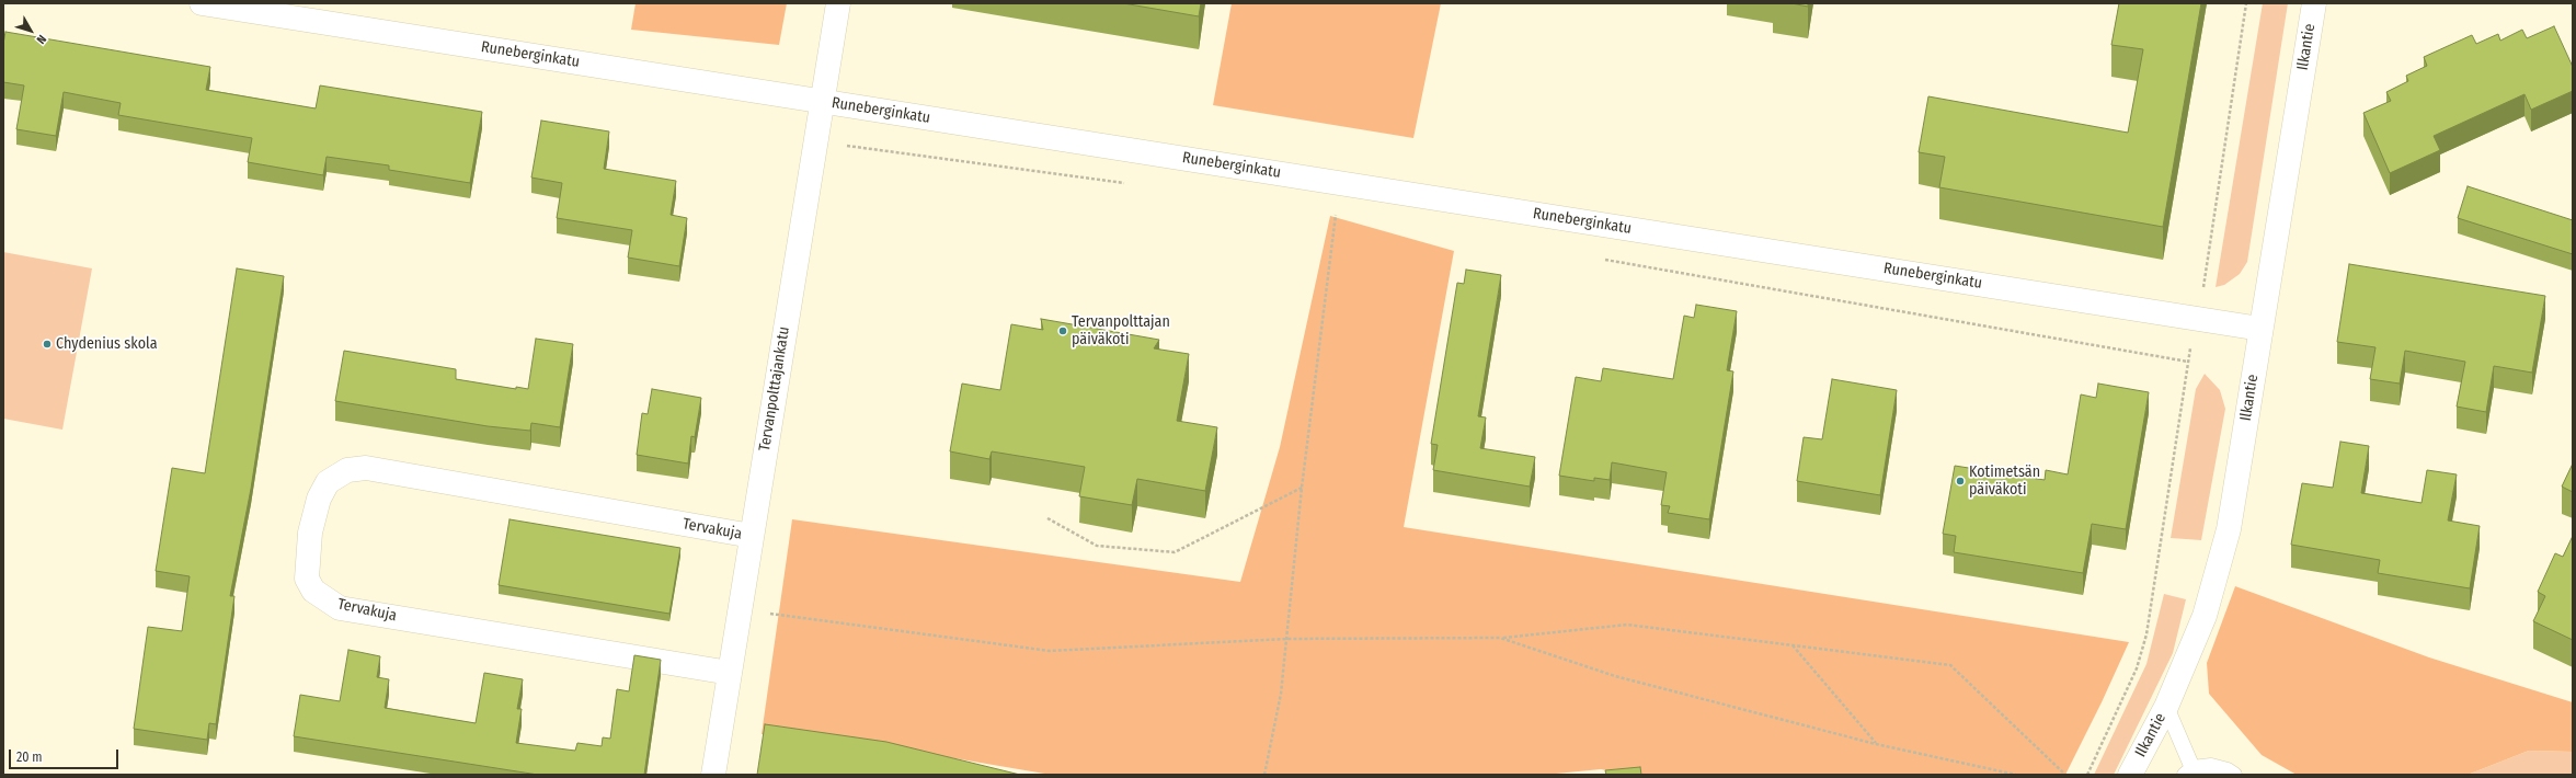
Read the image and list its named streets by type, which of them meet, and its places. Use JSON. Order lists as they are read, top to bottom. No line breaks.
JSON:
{"streets":{"street":["Ilkantie","Runeberginkatu","Tervanpolttajankatu","Tervakuja"]},"crossings":[["Ilkantie","Runeberginkatu"],["Runeberginkatu","Tervanpolttajankatu"],["Tervanpolttajankatu","Tervakuja"]],"places":["Tervanpolttajan päiväkoti","Chydenius skola","Kotimetsän päiväkoti"],"scale_bar":"20 m","north":"bottom right"}
